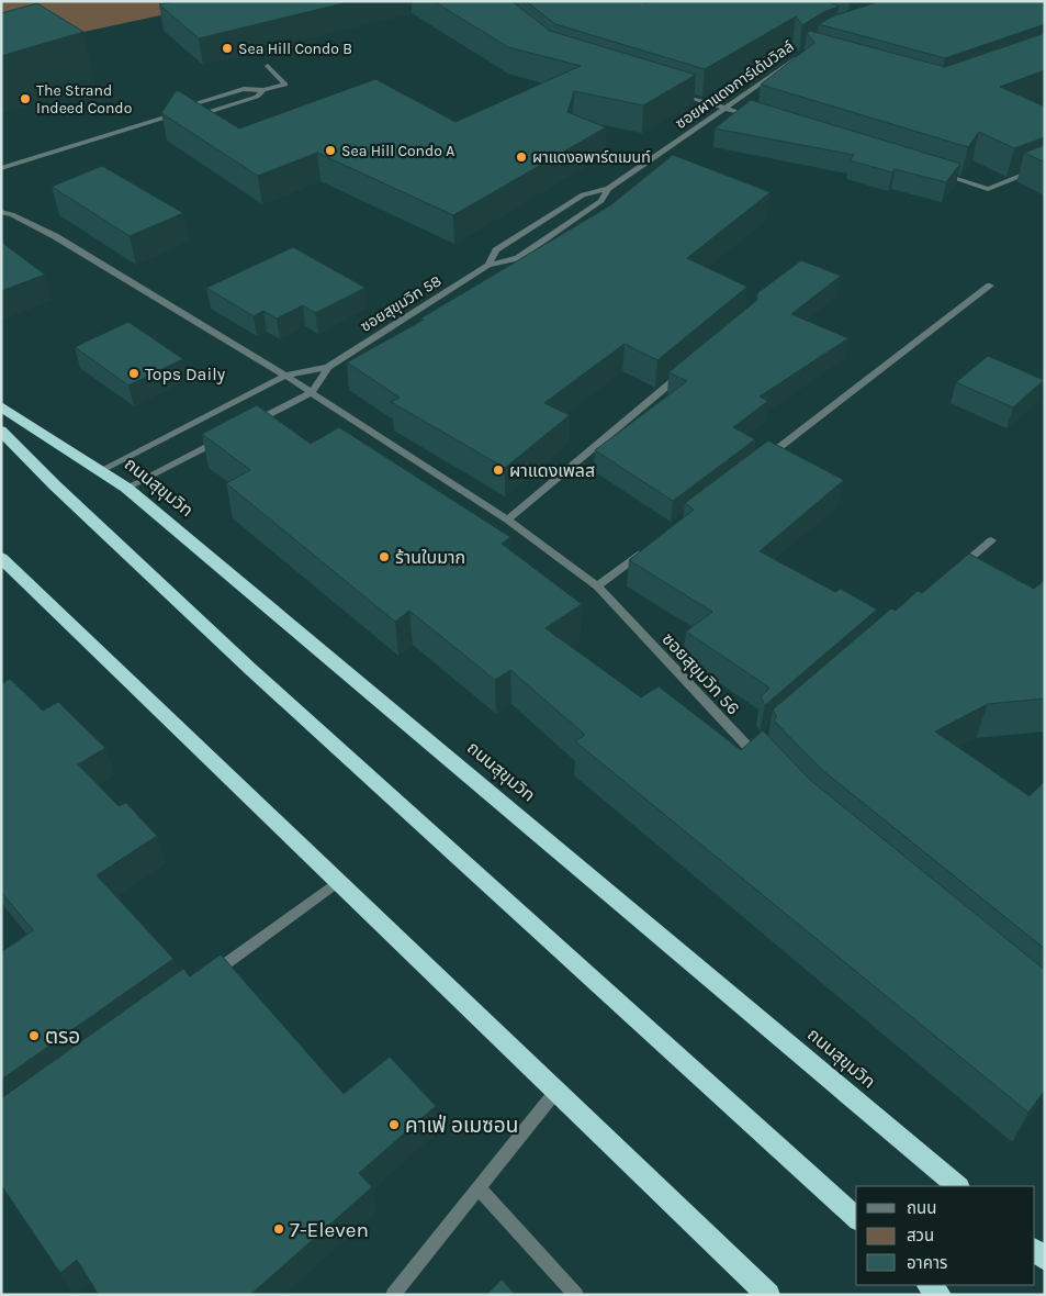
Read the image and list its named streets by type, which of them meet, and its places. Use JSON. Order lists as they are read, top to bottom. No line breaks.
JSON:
{"streets":{"highway":["ถนนสุขุมวิท"],"street":["ซอยผาแดงการ์เด้นวิลล์","ซอยสุขุมวิท 58","ซอยสุขุมวิท 56"]},"crossings":[["ซอยผาแดงการ์เด้นวิลล์","ซอยสุขุมวิท 58"],["ซอยสุขุมวิท 58","ถนนสุขุมวิท"],["ซอยสุขุมวิท 58","ซอยสุขุมวิท 56"]],"places":["Sea Hill Condo B","The Strand Indeed Condo","Sea Hill Condo A","ผาแดงอพาร์ตเมนท์","Tops Daily","ผาแดงเพลส","ร้านใบมาก","ตรอ","คาเฟ่ อเมซอน","7-Eleven"],"legend":["ถนน","สวน","อาคาร"]}
